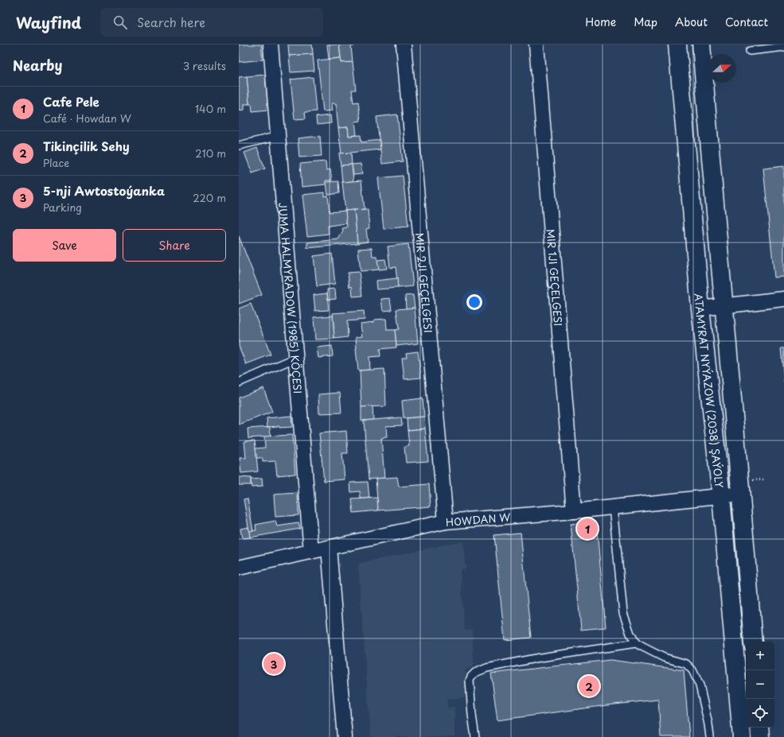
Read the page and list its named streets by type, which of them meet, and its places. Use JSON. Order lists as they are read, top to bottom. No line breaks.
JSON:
{"streets":{"main road":["ATAMYRAT NYÝAZOW (2038) ŞAÝOLY"],"street":["MIR 1JI GEÇELGESI","MIR 2JI GEÇELGESI","JUMA HALMYRADOW (1985) KÖÇESI","HOWDAN W"]},"crossings":[["MIR 1JI GEÇELGESI","HOWDAN W"],["MIR 2JI GEÇELGESI","HOWDAN W"],["JUMA HALMYRADOW (1985) KÖÇESI","HOWDAN W"],["ATAMYRAT NYÝAZOW (2038) ŞAÝOLY","HOWDAN W"]],"north":"right","page":{"header":"Wayfind","search":"Search here","nav":["Home","Map","About","Contact"],"heading":["Nearby","3 results"],"list":[{"mark":"1","name":"Cafe Pele","note":"Café · Howdan W","value":"140 m"},{"mark":"2","name":"Tikinçilik Sehy","note":"Place","value":"210 m"},{"mark":"3","name":"5-nji Awtostoýanka","note":"Parking","value":"220 m"}],"buttons":["Save","Share"],"pins":["1","3","2"],"map_buttons":["+","−"]}}
